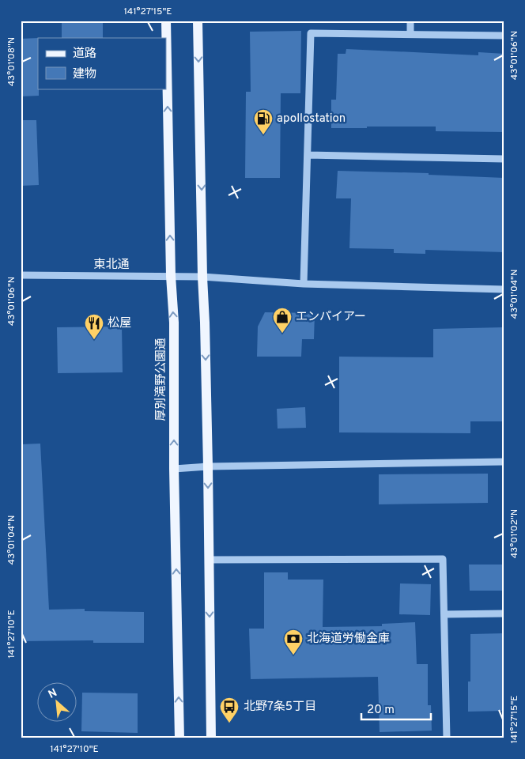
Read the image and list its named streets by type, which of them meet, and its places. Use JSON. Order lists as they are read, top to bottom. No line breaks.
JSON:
{"streets":{"main road":["厚別滝野公園通"],"street":["東北通"]},"crossings":[["東北通","厚別滝野公園通"]],"places":{"fuel station":["apollostation"],"shop":["エンパイアー"],"restaurant":["松屋"],"bank":["北海道労働金庫"],"bus stop":["北野7条5丁目"]},"legend":["道路","建物"],"scale_bar":"20 m","north":"top left","coordinates":["141°27'15\"E","43°01'06\"N","43°01'08\"N","43°01'04\"N","43°01'02\"N","141°27'10\"E"]}
